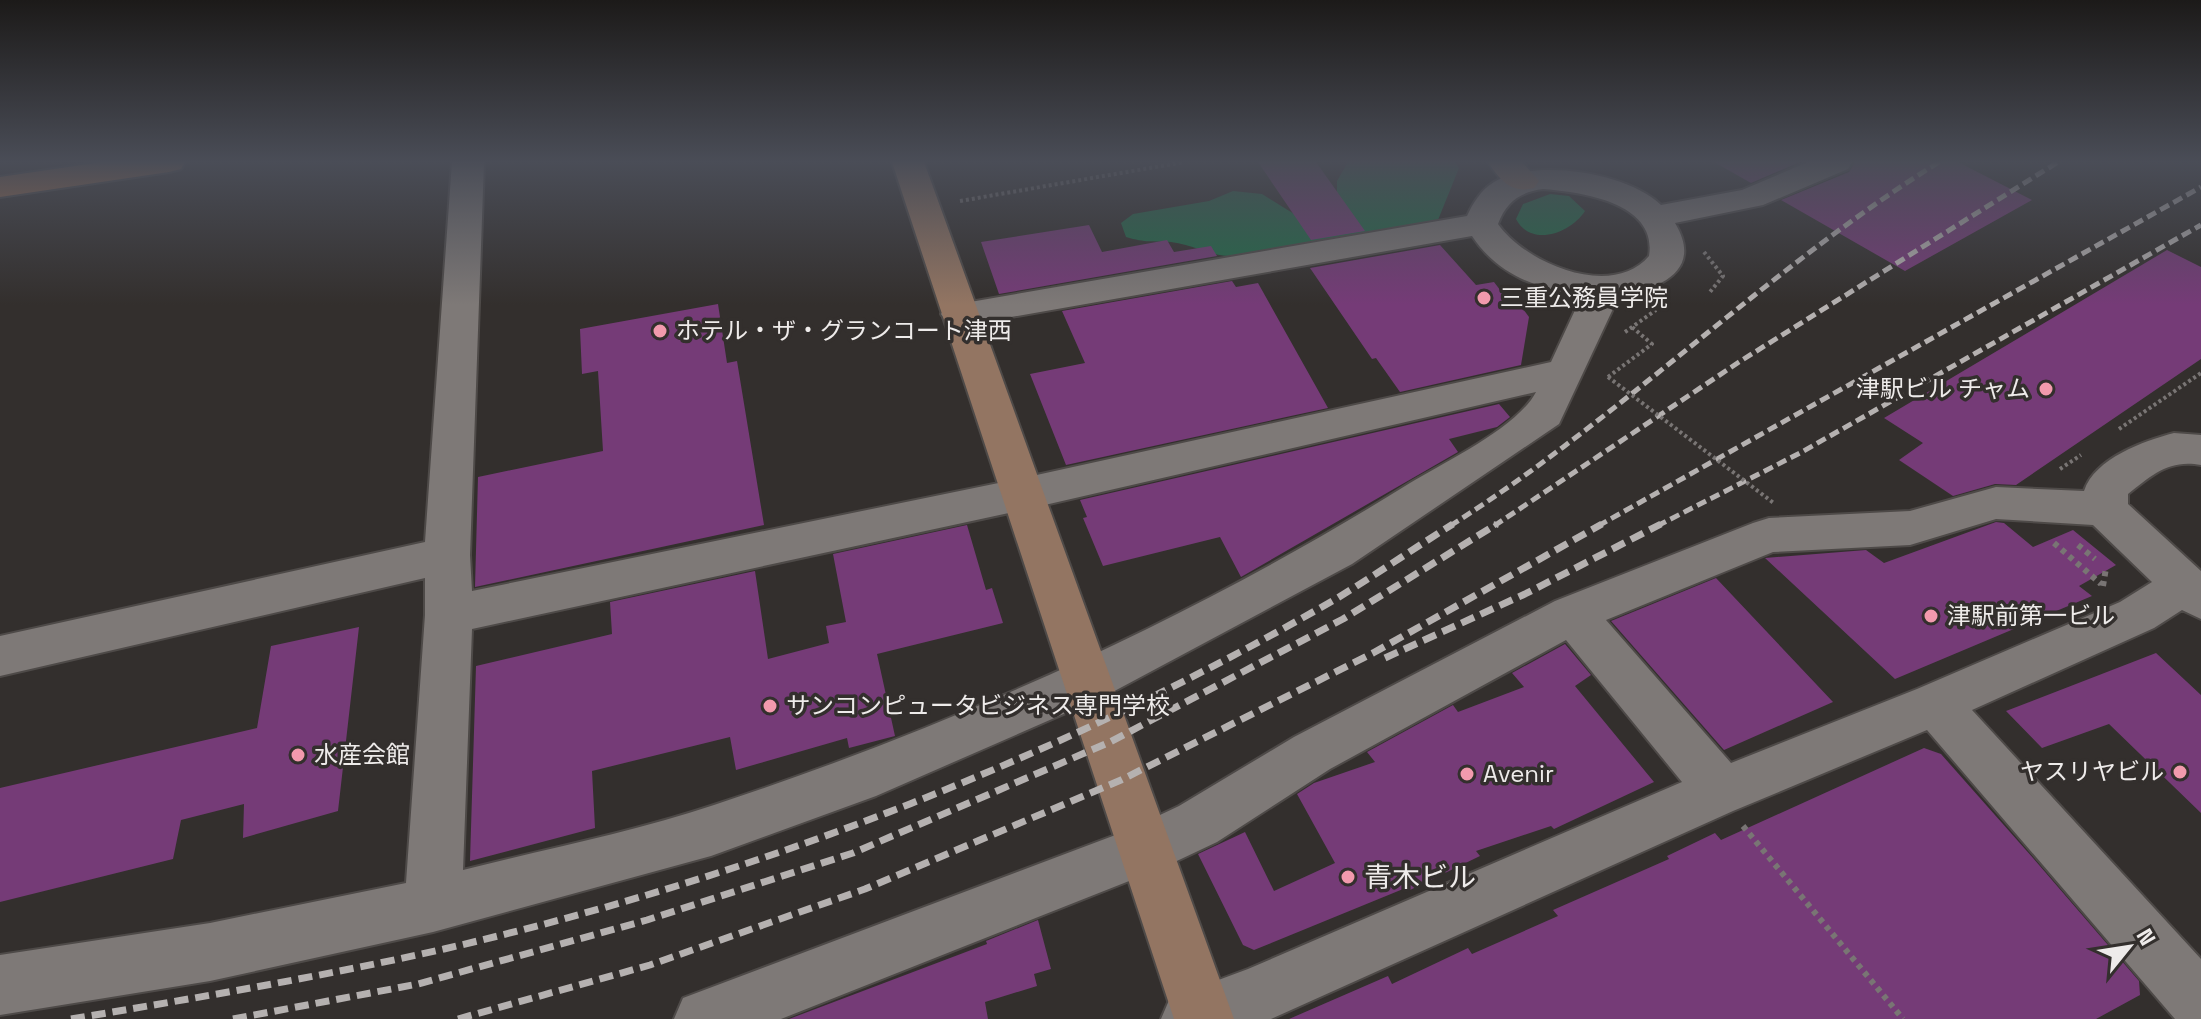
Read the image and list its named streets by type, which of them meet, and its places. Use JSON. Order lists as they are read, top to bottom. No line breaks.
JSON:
{"places":["三重公務員学院","ホテル・ザ・グランコート津西","津駅ビル チャム","津駅前第一ビル","サンコンピュータビジネス専門学校","水産会館","ヤスリヤビル","Avenir","青木ビル"],"north":"top right"}
